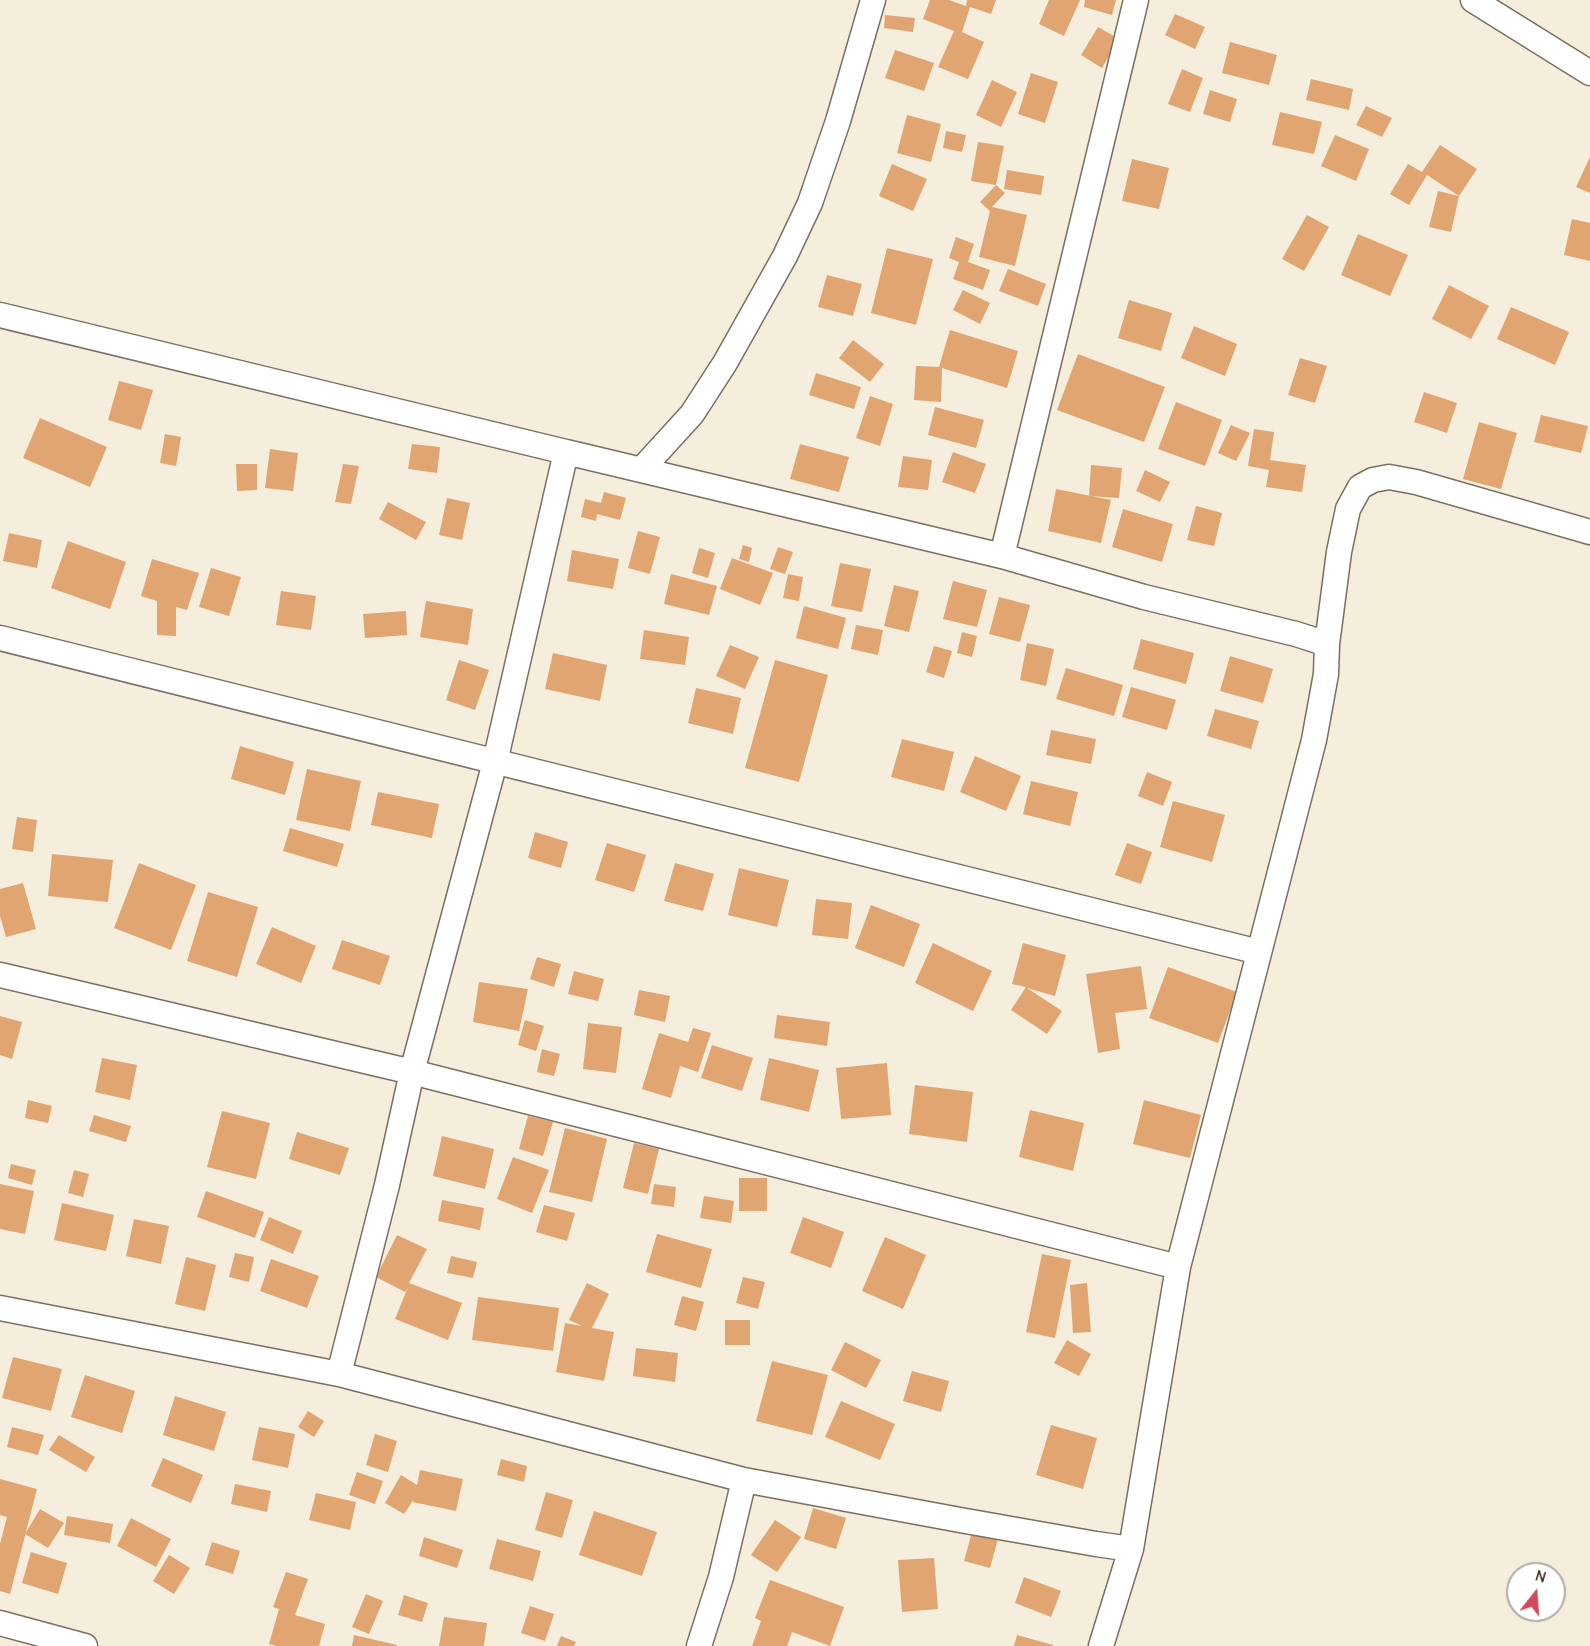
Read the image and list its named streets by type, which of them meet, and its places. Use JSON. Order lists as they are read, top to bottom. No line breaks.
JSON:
{"north":"top"}
